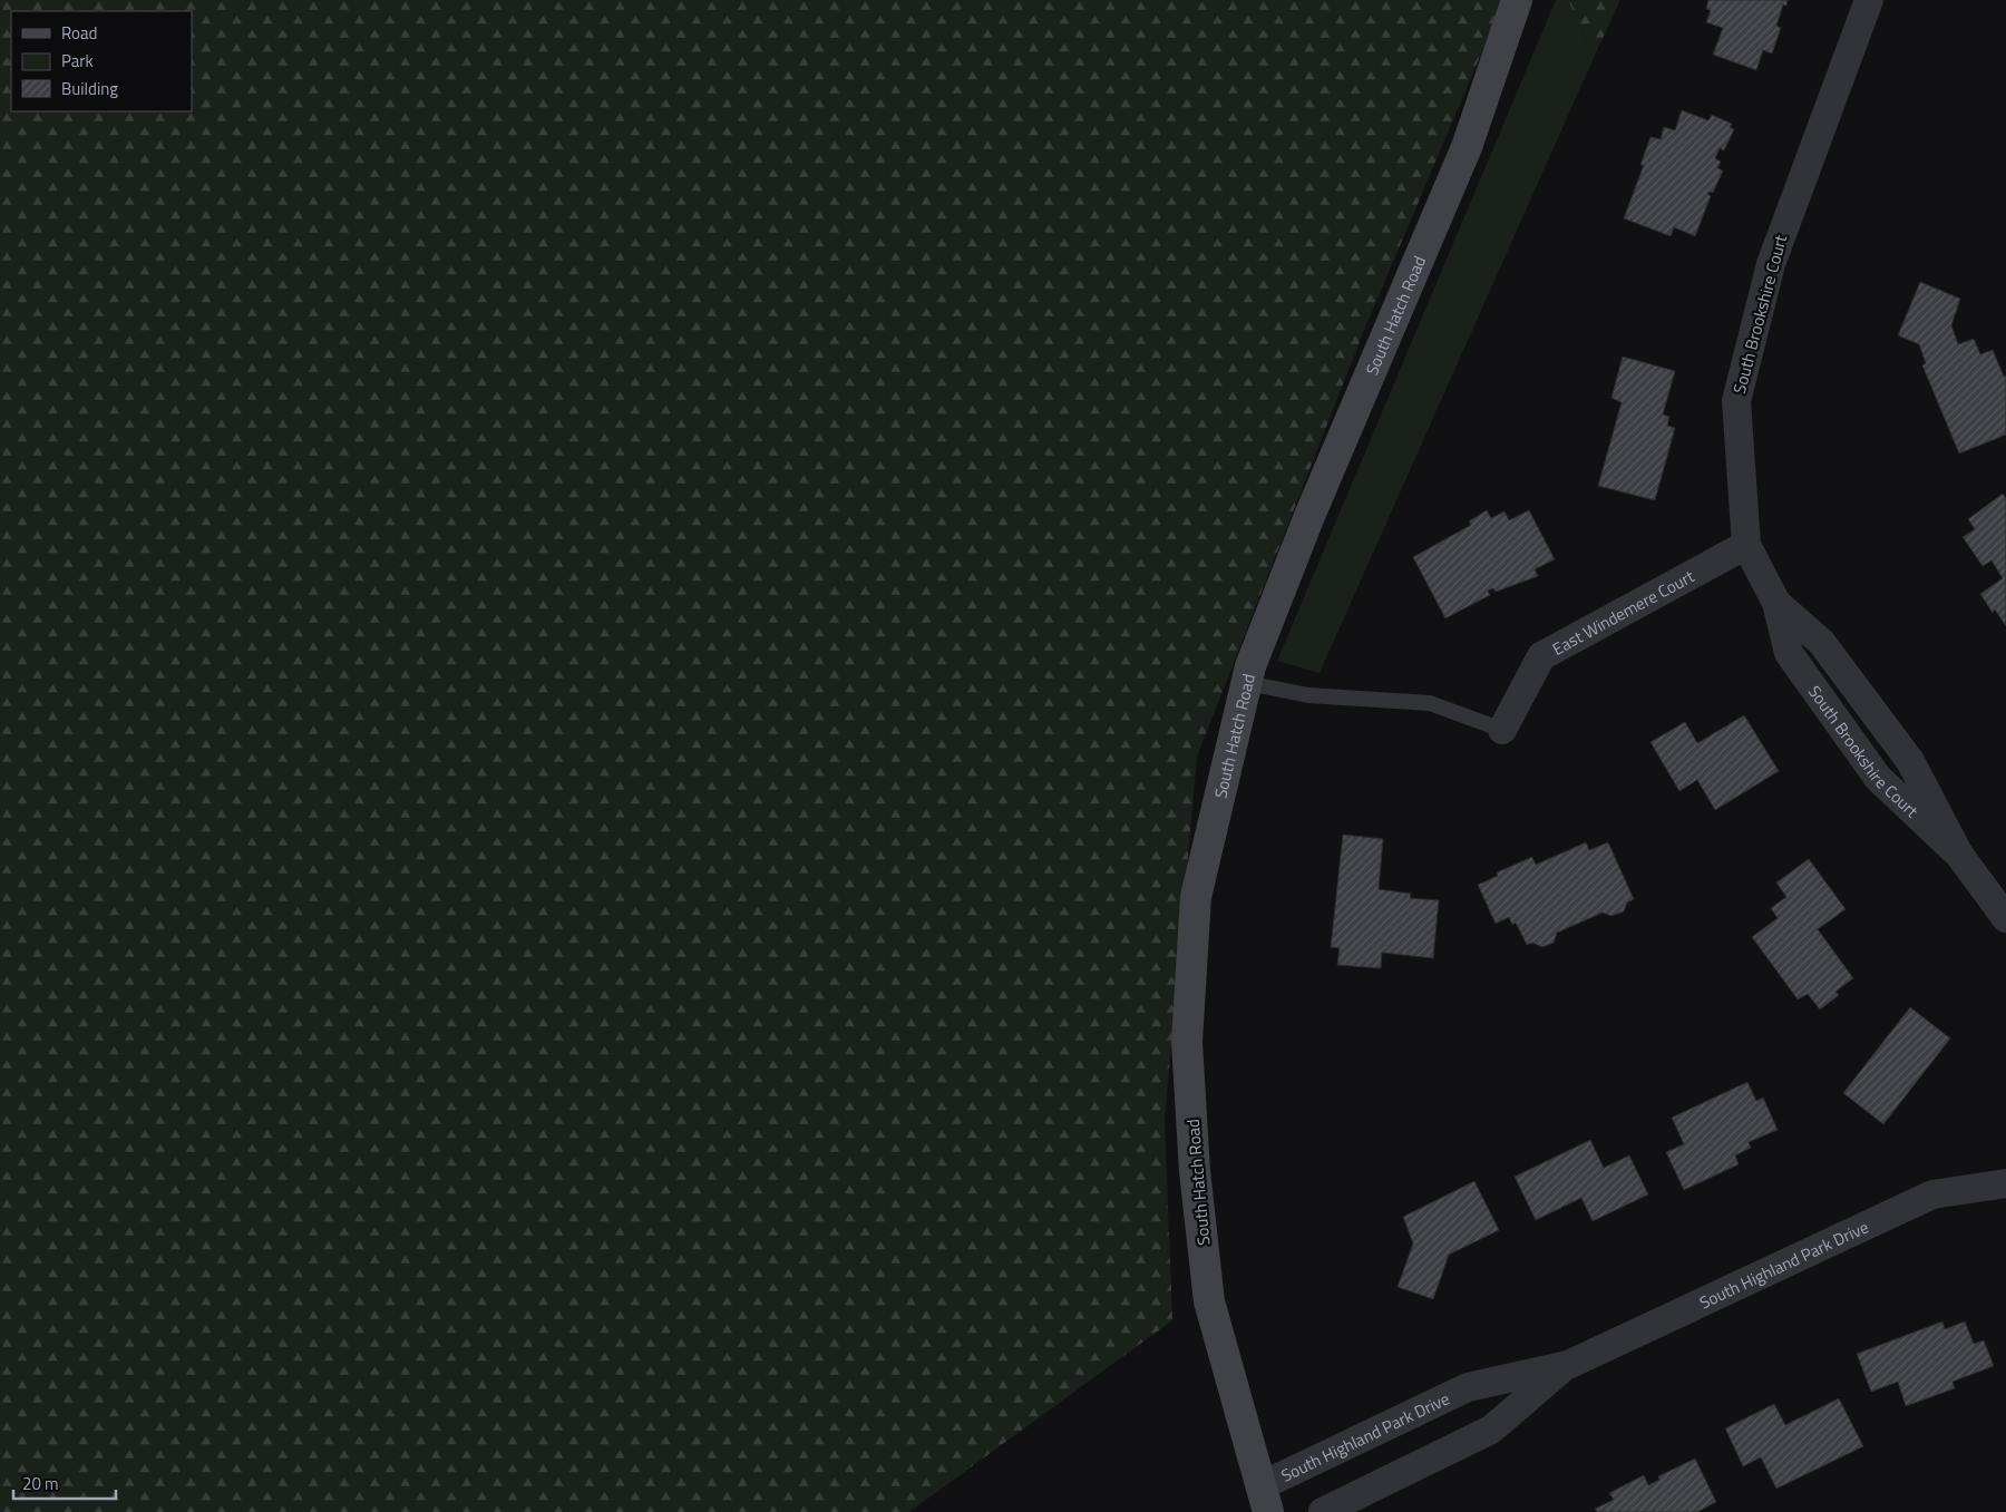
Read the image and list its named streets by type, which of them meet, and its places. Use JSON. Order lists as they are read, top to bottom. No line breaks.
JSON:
{"streets":{"main road":["South Hatch Road"],"street":["South Brookshire Court","East Windemere Court","South Highland Park Drive"]},"crossings":[["South Brookshire Court","East Windemere Court"],["South Hatch Road","South Highland Park Drive"]],"legend":["Road","Park","Building"],"scale_bar":"20 m"}
